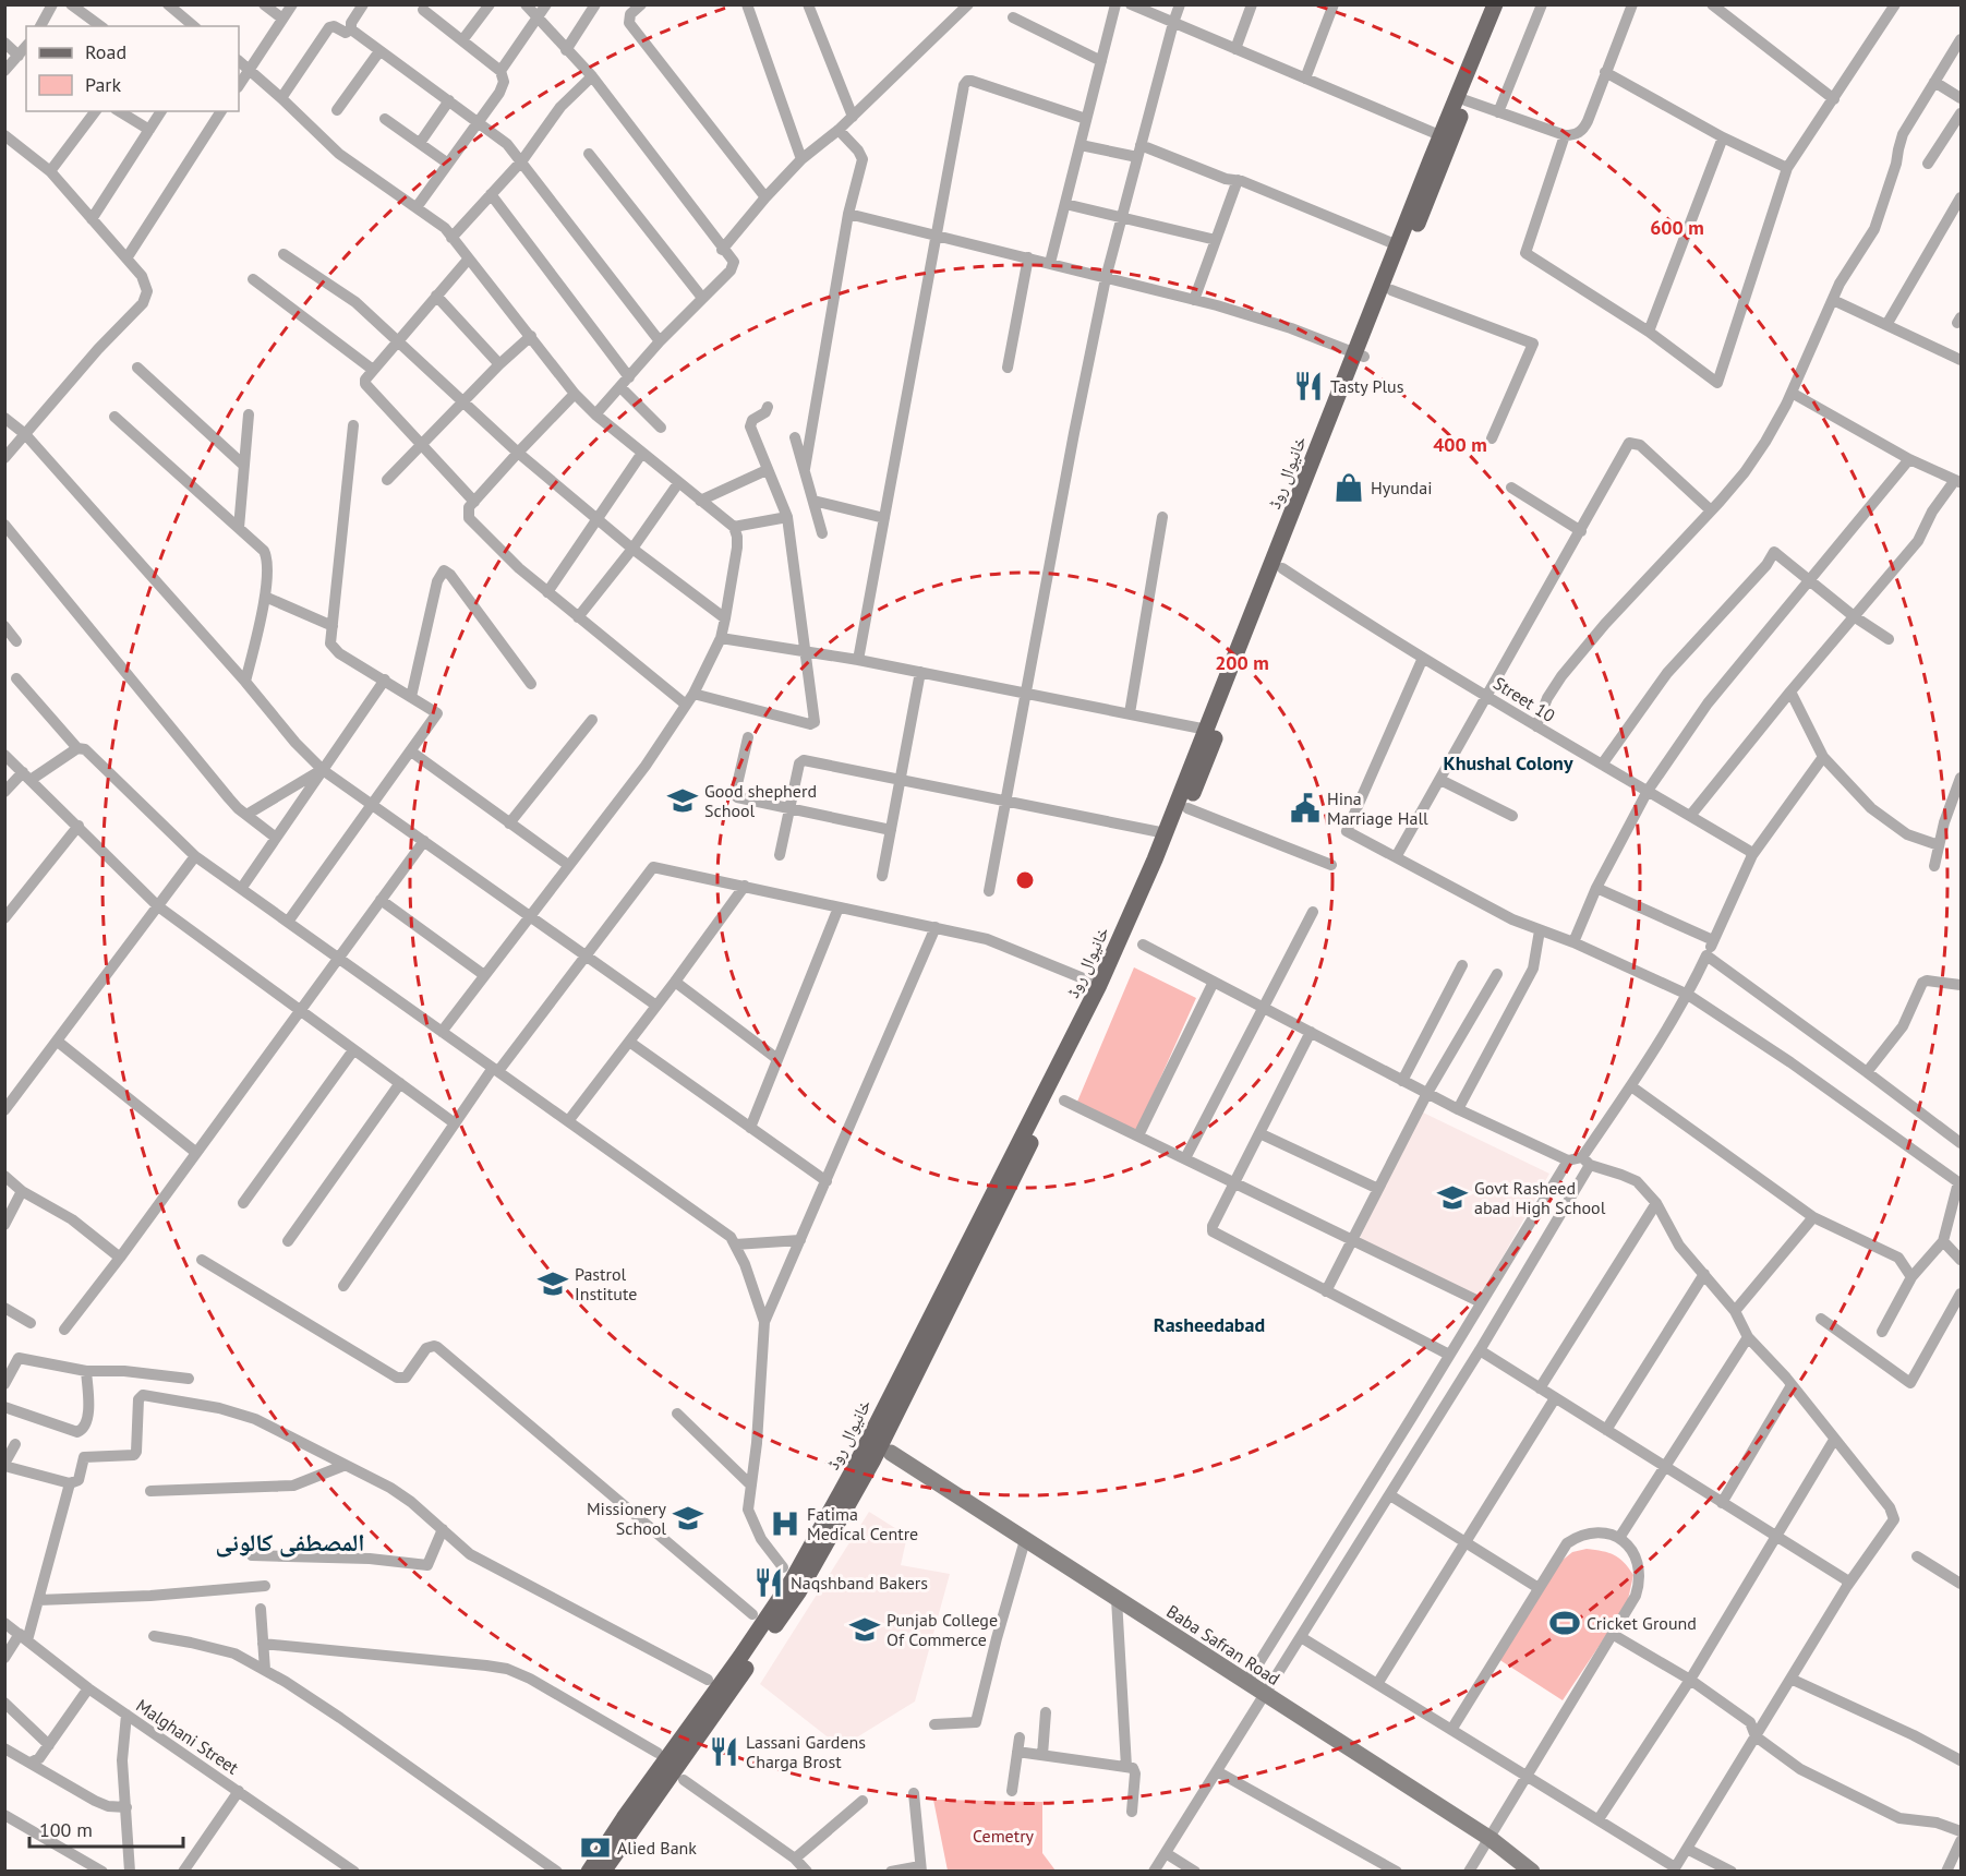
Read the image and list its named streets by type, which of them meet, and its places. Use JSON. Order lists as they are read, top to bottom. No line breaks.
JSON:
{"streets":{"main road":["خانیوال روڈ","Baba Safran Road"],"street":["Street 10","Malghani Street"]},"crossings":[["خانیوال روڈ","Street 10"]],"districts":["Khushal Colony","Rasheedabad","المصطفی کالونی"],"parks":["Cemetry"],"places":{"restaurant":["Tasty Plus","Naqshband Bakers","Lassani Gardens Charga Brost"],"shop":["Hyundai"],"school or university":["Good shepherd School","Govt Rasheed abad High School","Pastrol Institute","Missionery School","Punjab College Of Commerce"],"public building":["Hina Marriage Hall"],"hospital":["Fatima Medical Centre"],"sports":["Cricket Ground"],"bank":["Alied Bank"]},"legend":["Road","Park"],"scale_bar":"100 m","rings":["600 m","400 m","200 m"]}
